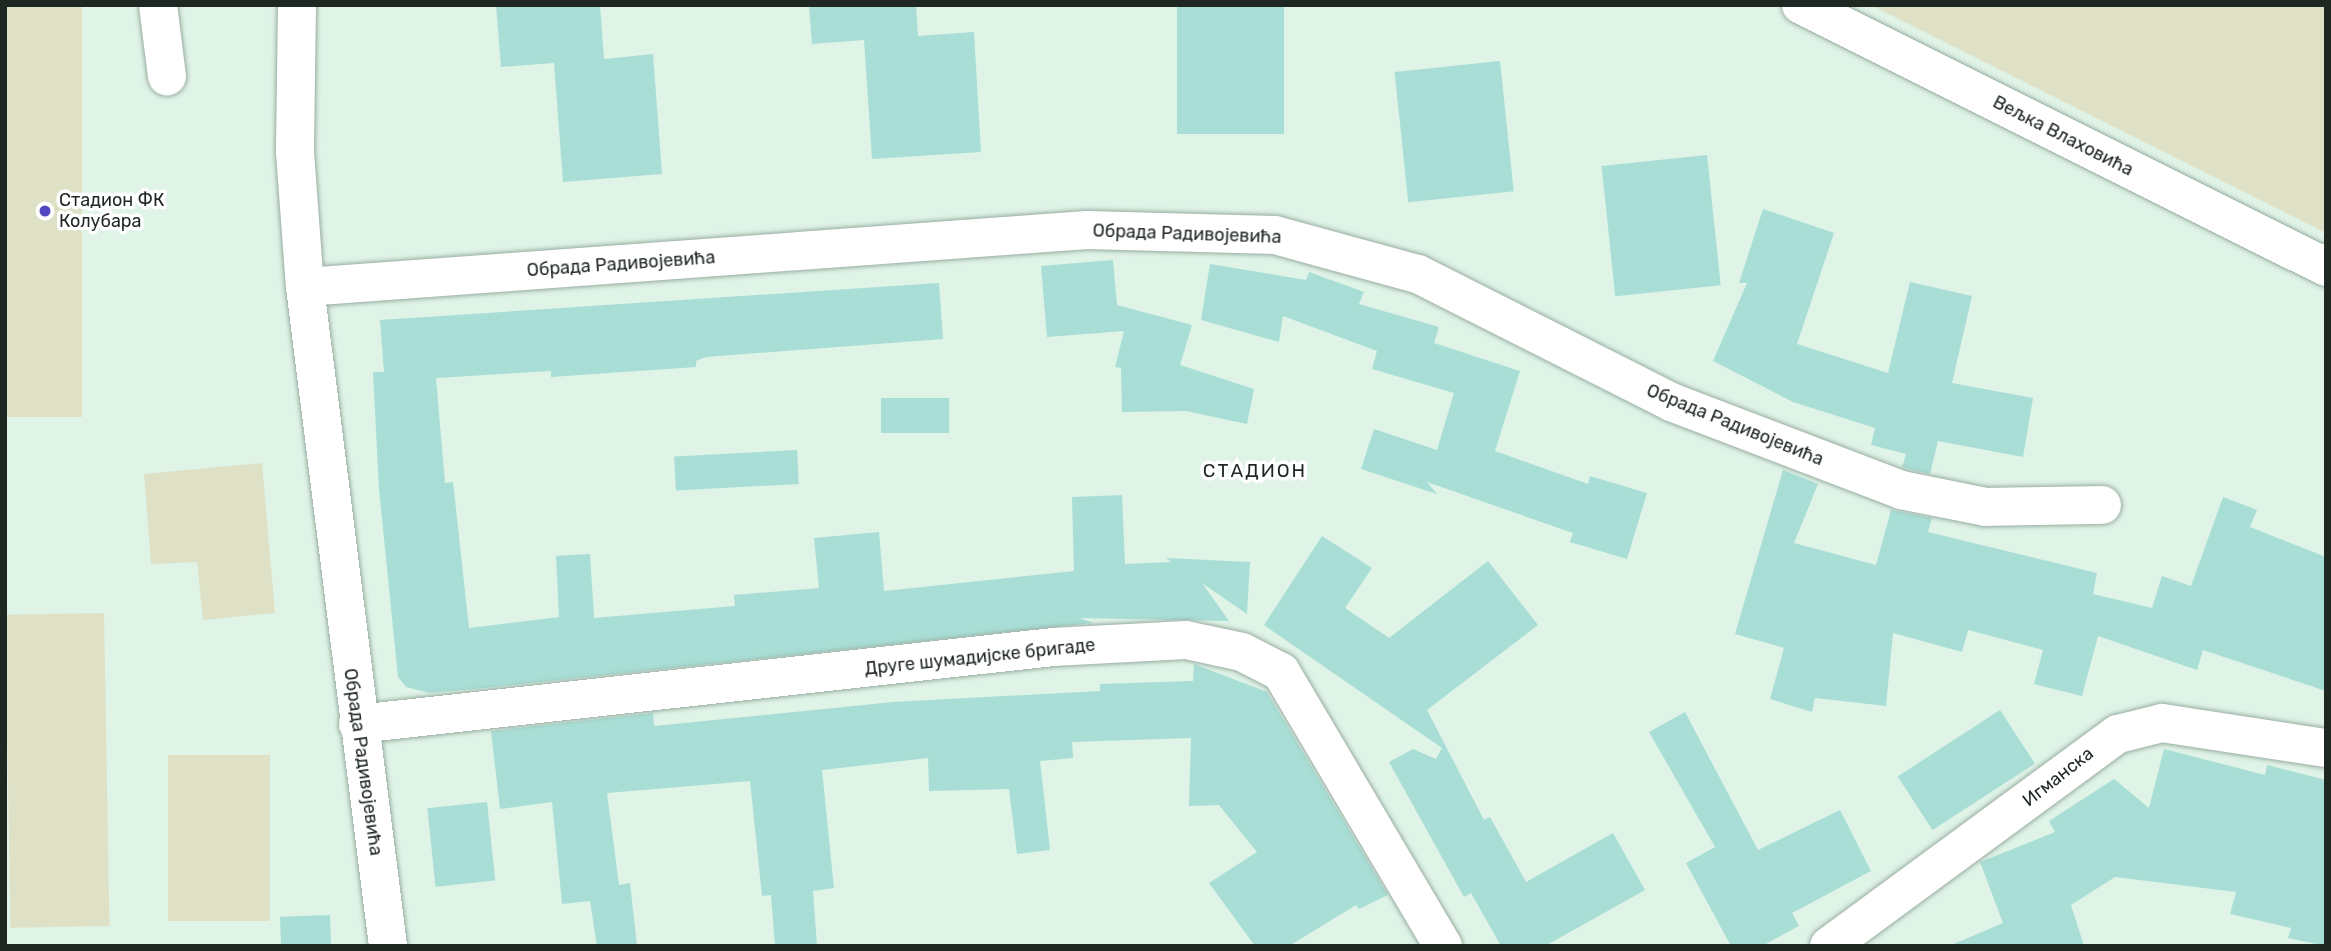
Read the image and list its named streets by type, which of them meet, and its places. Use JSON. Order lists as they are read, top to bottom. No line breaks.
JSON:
{"streets":{"street":["Вељка Влаховића","Обрада Радивојевића","Друге шумадијске бригаде","Игманска"]},"crossings":[["Обрада Радивојевића","Друге шумадијске бригаде"]],"districts":["СТАДИОН"],"places":["Стадион ФК Колубара"]}
